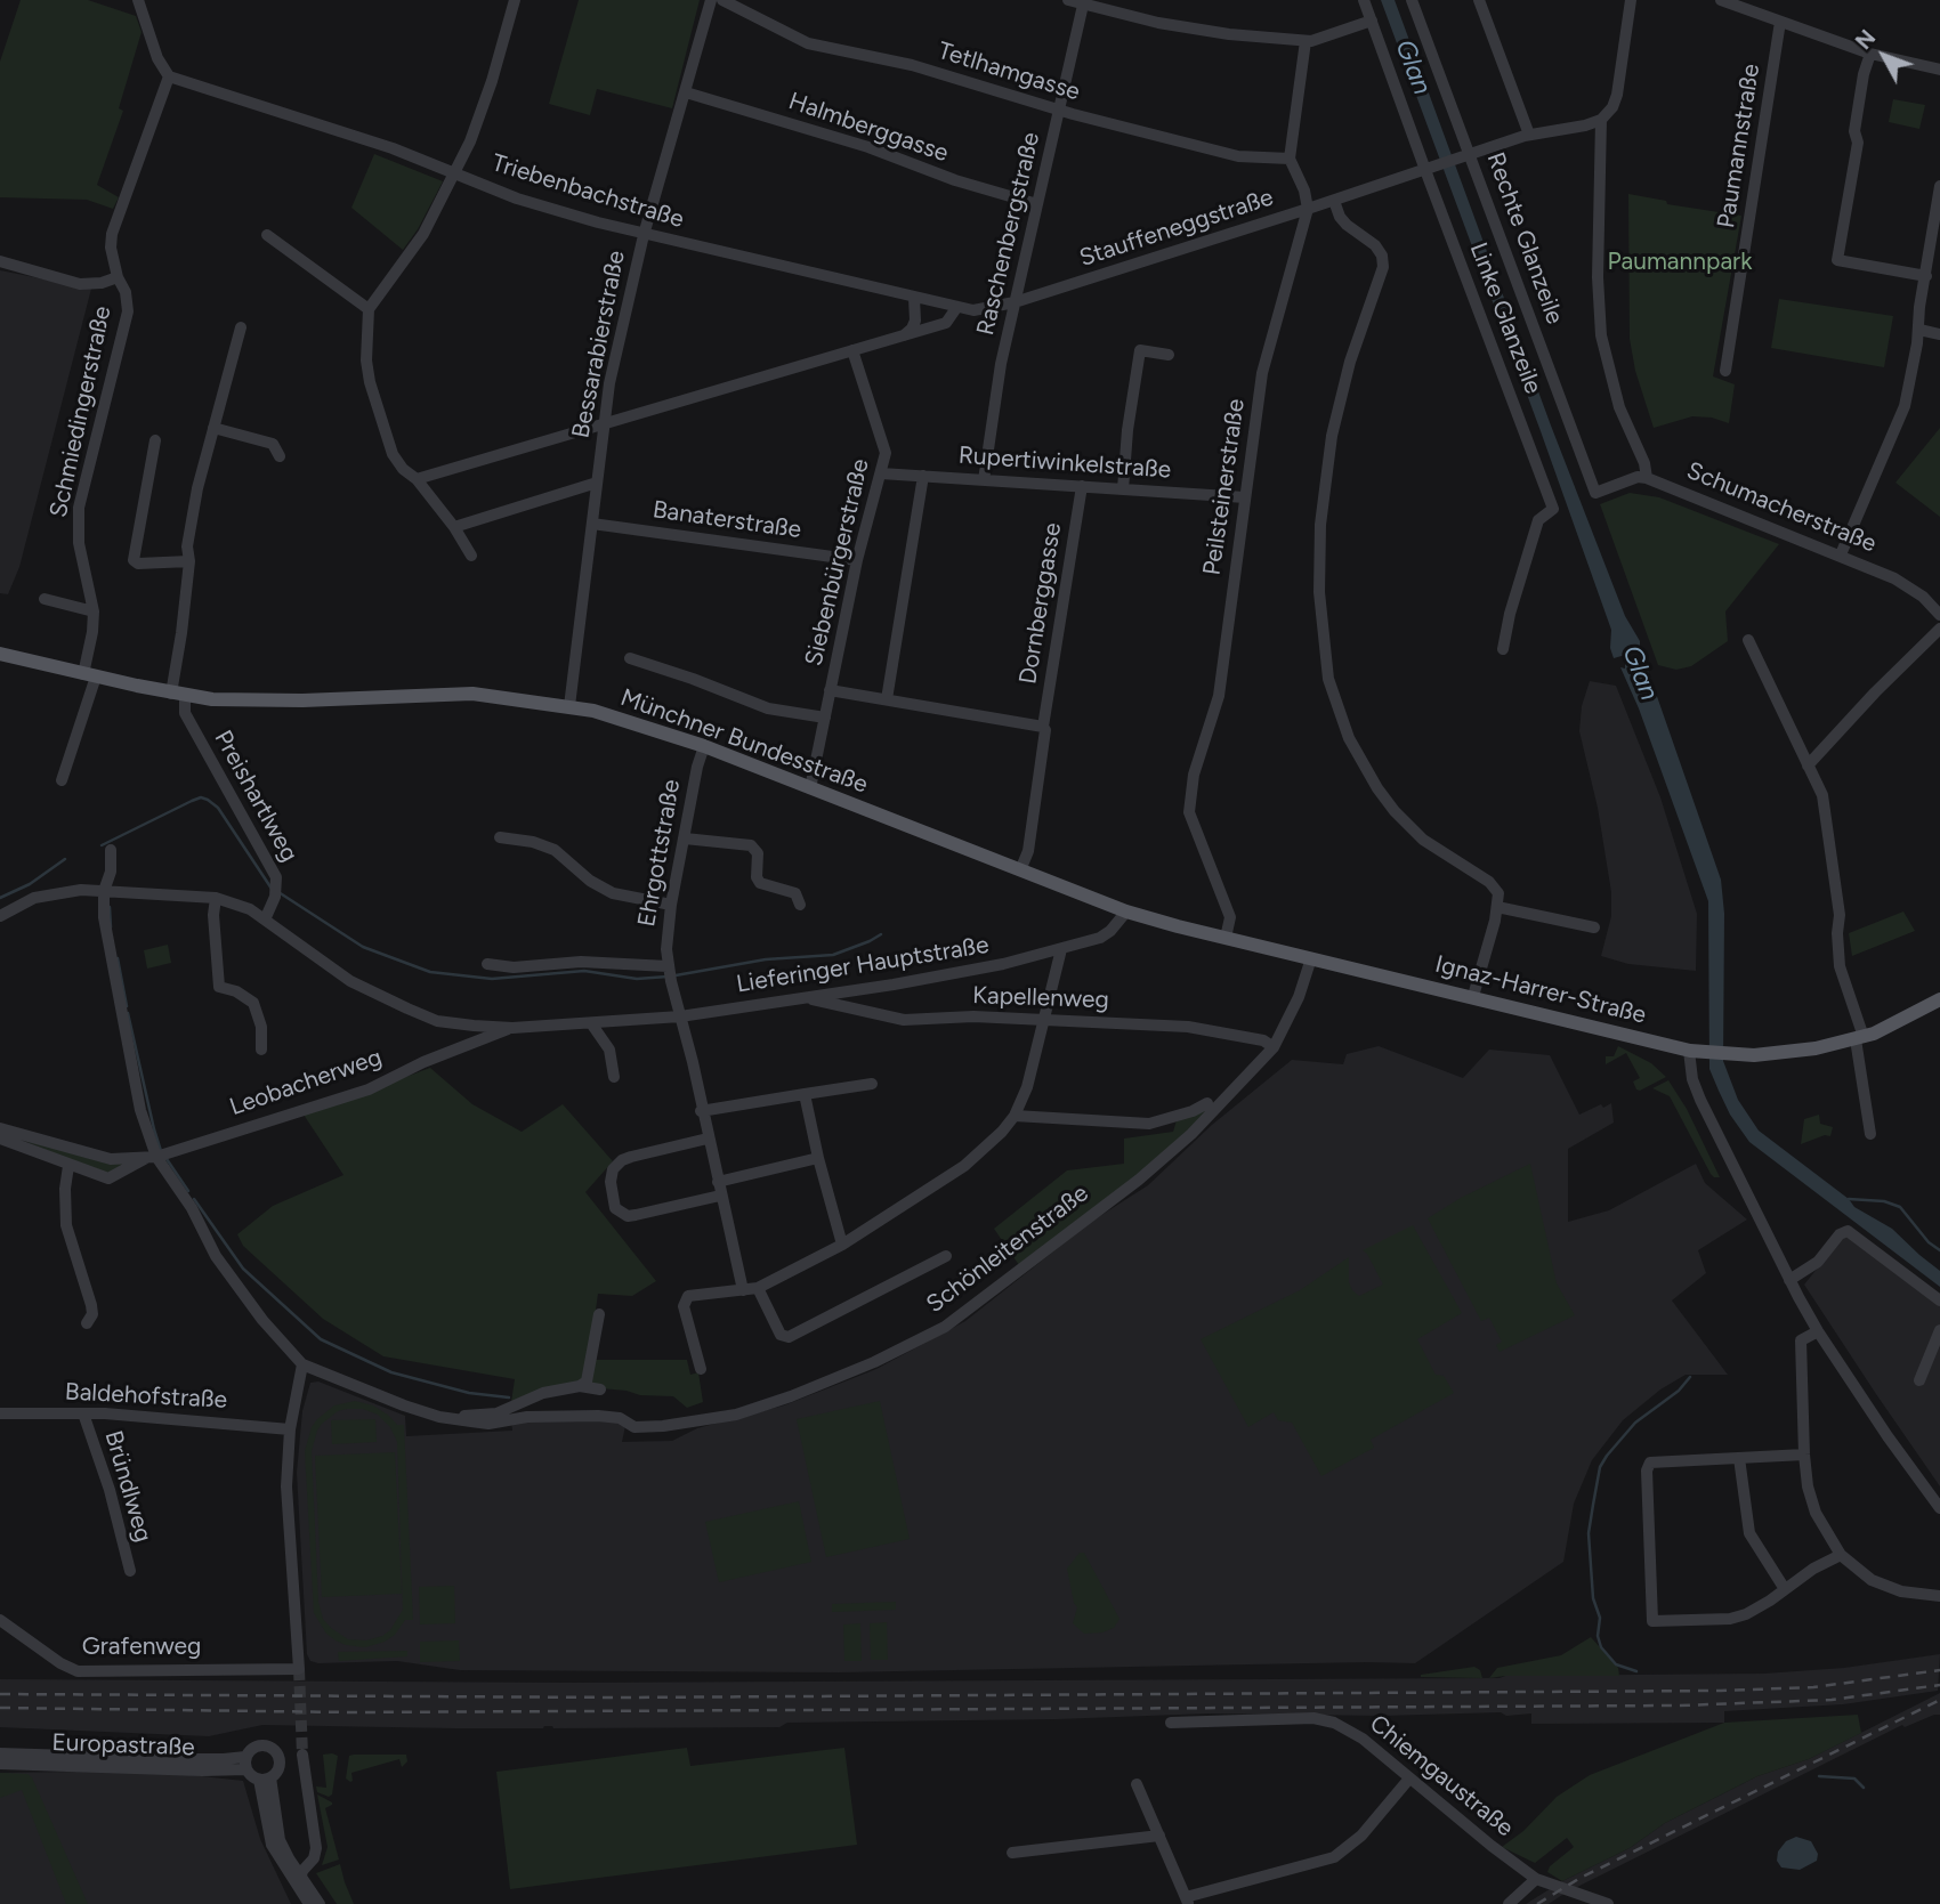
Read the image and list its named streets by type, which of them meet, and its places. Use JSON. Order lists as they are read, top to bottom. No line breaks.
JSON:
{"streets":{"main road":["Münchner Bundesstraße","Ignaz-Harrer-Straße"],"street":["Tetlhamgasse","Halmberggasse","Paumannstraße","Triebenbachstraße","Stauffeneggstraße","Raschenbergstraße","Rechte Glanzeile","Linke Glanzeile","Bessarabierstraße","Schmiedingerstraße","Rupertiwinkelstraße","Peilsteinerstraße","Schumacherstraße","Banaterstraße","Siebenbürgerstraße","Dornberggasse","Preishartlweg","Ehrgottstraße","Lieferinger Hauptstraße","Kapellenweg","Leobacherweg","Schönleitenstraße","Baldehofstraße","Bründlweg","Grafenweg","Europastraße","Chiemgaustraße"]},"crossings":[["Tetlhamgasse","Raschenbergstraße"],["Halmberggasse","Raschenbergstraße"],["Halmberggasse","Bessarabierstraße"],["Triebenbachstraße","Stauffeneggstraße"],["Triebenbachstraße","Bessarabierstraße"],["Triebenbachstraße","Schmiedingerstraße"],["Stauffeneggstraße","Raschenbergstraße"],["Stauffeneggstraße","Rechte Glanzeile"],["Stauffeneggstraße","Linke Glanzeile"],["Stauffeneggstraße","Peilsteinerstraße"],["Raschenbergstraße","Rupertiwinkelstraße"],["Rechte Glanzeile","Schumacherstraße"],["Bessarabierstraße","Banaterstraße"],["Bessarabierstraße","Münchner Bundesstraße"],["Schmiedingerstraße","Münchner Bundesstraße"],["Rupertiwinkelstraße","Peilsteinerstraße"],["Rupertiwinkelstraße","Siebenbürgerstraße"],["Rupertiwinkelstraße","Dornberggasse"],["Peilsteinerstraße","Ignaz-Harrer-Straße"],["Banaterstraße","Siebenbürgerstraße"],["Siebenbürgerstraße","Münchner Bundesstraße"],["Dornberggasse","Münchner Bundesstraße"],["Münchner Bundesstraße","Preishartlweg"],["Münchner Bundesstraße","Ehrgottstraße"],["Münchner Bundesstraße","Lieferinger Hauptstraße"],["Münchner Bundesstraße","Ignaz-Harrer-Straße"],["Preishartlweg","Lieferinger Hauptstraße"],["Ehrgottstraße","Lieferinger Hauptstraße"],["Lieferinger Hauptstraße","Ignaz-Harrer-Straße"],["Lieferinger Hauptstraße","Kapellenweg"],["Lieferinger Hauptstraße","Leobacherweg"],["Ignaz-Harrer-Straße","Schönleitenstraße"],["Kapellenweg","Schönleitenstraße"],["Baldehofstraße","Bründlweg"],["Baldehofstraße","Grafenweg"]],"water":["Glan"],"parks":["Paumannpark"],"north":"top left"}
